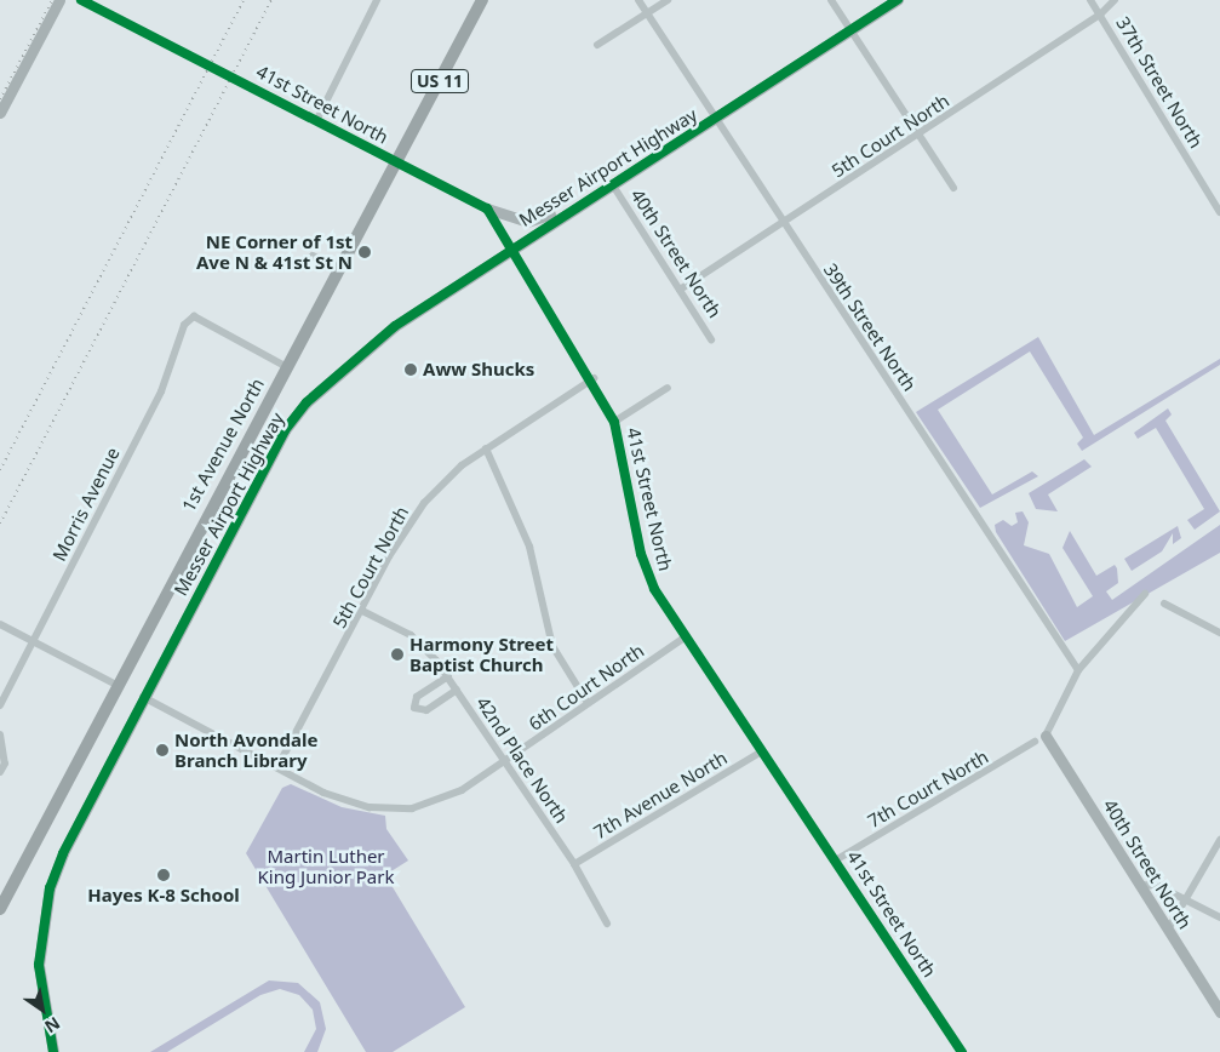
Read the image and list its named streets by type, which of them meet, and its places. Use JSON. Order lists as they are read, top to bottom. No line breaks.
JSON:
{"streets":{"main road":["US 11","Messer Airport Highway","40th Street North","1st Avenue North"],"street":["37th Street North","41st Street North","5th Court North","39th Street North","Morris Avenue","6th Court North","42nd Place North","7th Court North","7th Avenue North"]},"crossings":[["37th Street North","5th Court North"],["41st Street North","5th Court North"],["41st Street North","Messer Airport Highway"],["41st Street North","1st Avenue North"],["41st Street North","6th Court North"],["41st Street North","7th Court North"],["41st Street North","7th Avenue North"],["5th Court North","40th Street North"],["5th Court North","39th Street North"],["5th Court North","6th Court North"],["5th Court North","42nd Place North"],["Messer Airport Highway","40th Street North"],["Messer Airport Highway","39th Street North"],["Messer Airport Highway","6th Court North"],["1st Avenue North","Morris Avenue"],["6th Court North","42nd Place North"],["42nd Place North","7th Avenue North"]],"parks":["Martin Luther King Junior Park"],"places":["NE Corner of 1st Ave N & 41st St N","Aww Shucks","Harmony Street Baptist Church","North Avondale Branch Library","Hayes K-8 School"],"north":"bottom right"}
